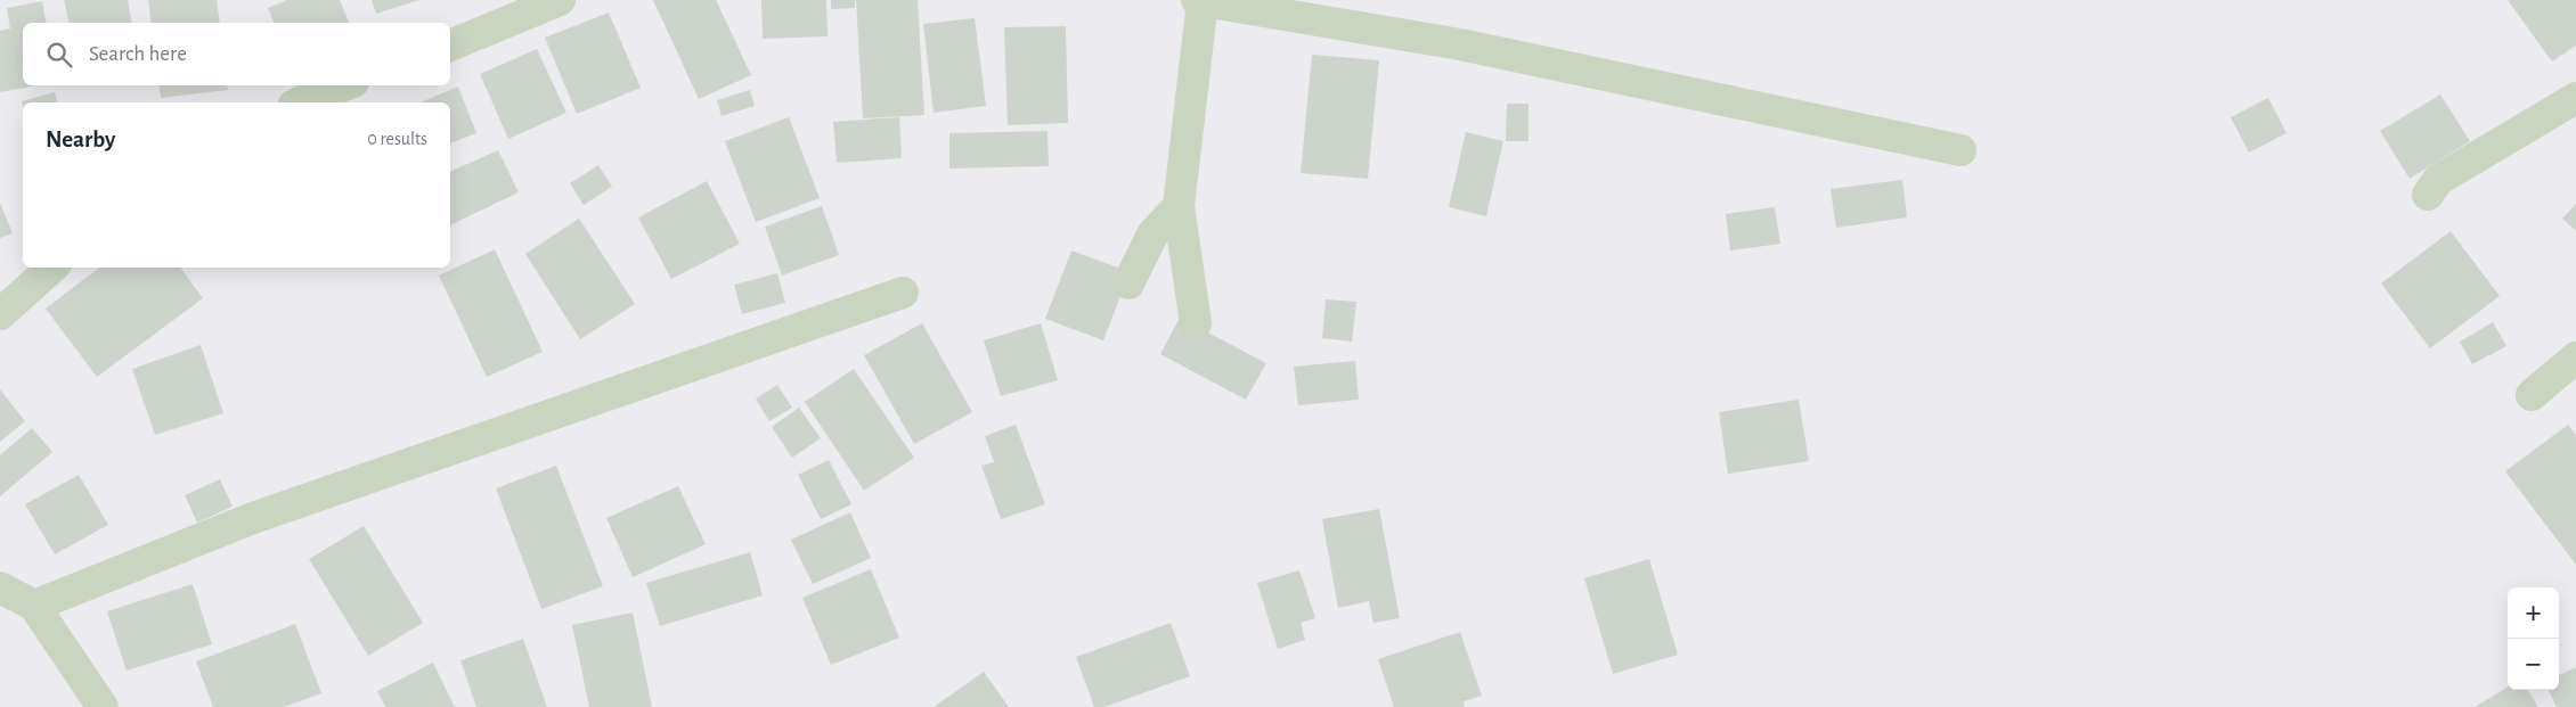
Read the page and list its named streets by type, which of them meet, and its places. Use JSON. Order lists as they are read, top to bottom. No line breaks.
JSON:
{"page":{"search":"Search here","heading":["Nearby","0 results"],"map_buttons":["+","−"]}}
